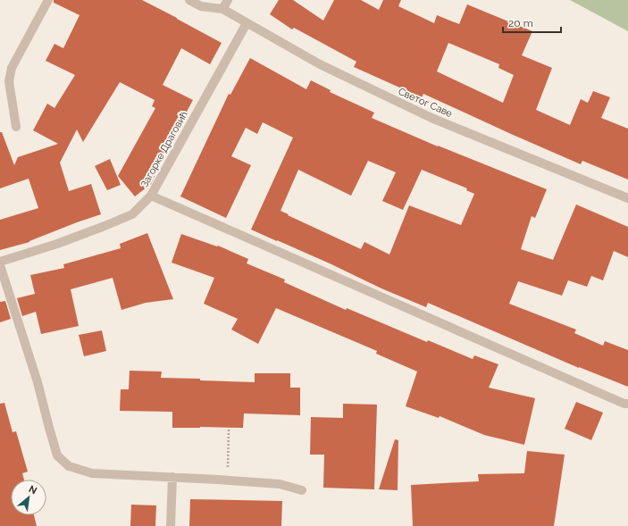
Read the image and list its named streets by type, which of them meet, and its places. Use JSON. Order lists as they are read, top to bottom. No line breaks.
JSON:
{"streets":{"street":["Светог Саве","Загорке Драговић"]},"crossings":[["Светог Саве","Загорке Драговић"]],"scale_bar":"20 m","north":"top right"}
